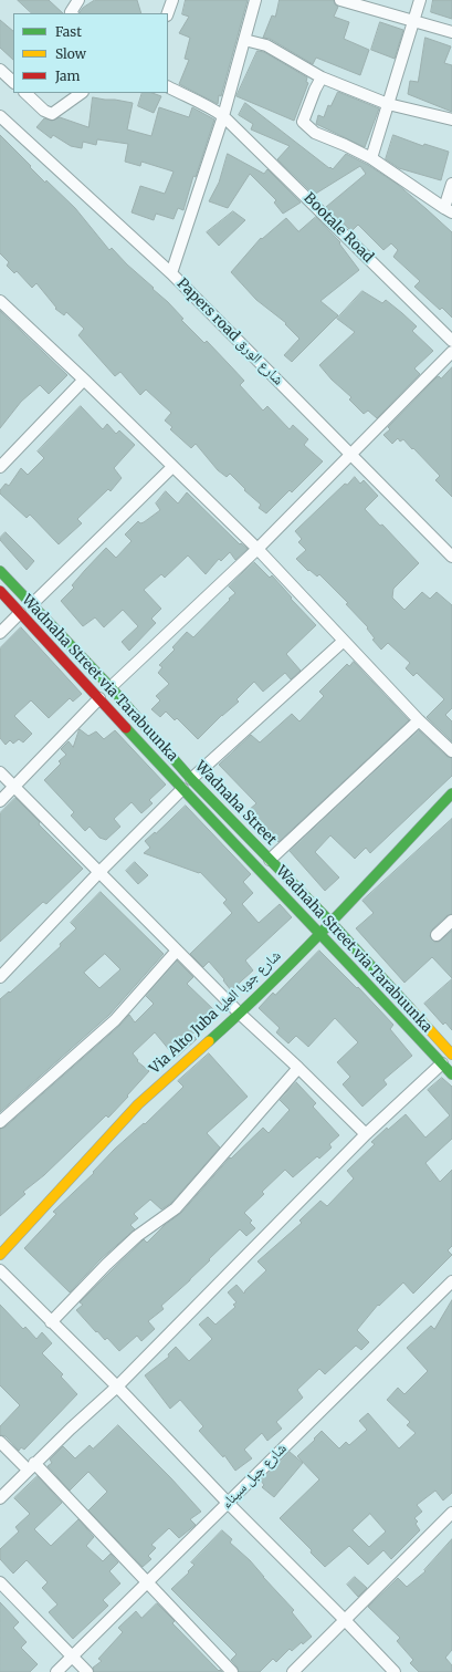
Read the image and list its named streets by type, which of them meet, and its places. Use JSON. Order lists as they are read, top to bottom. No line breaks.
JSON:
{"streets":{"main road":["Wadnaha Street via Tarabuunka","Wadnaha Street","Via Alto Juba شارع جوبا العليا"],"street":["Bootale Road","Papers road شارع الورق","شارع جبل سيناء"]},"crossings":[["Wadnaha Street via Tarabuunka","Via Alto Juba شارع جوبا العليا"],["Wadnaha Street","Via Alto Juba شارع جوبا العليا"]],"legend":["Fast","Slow","Jam"]}
